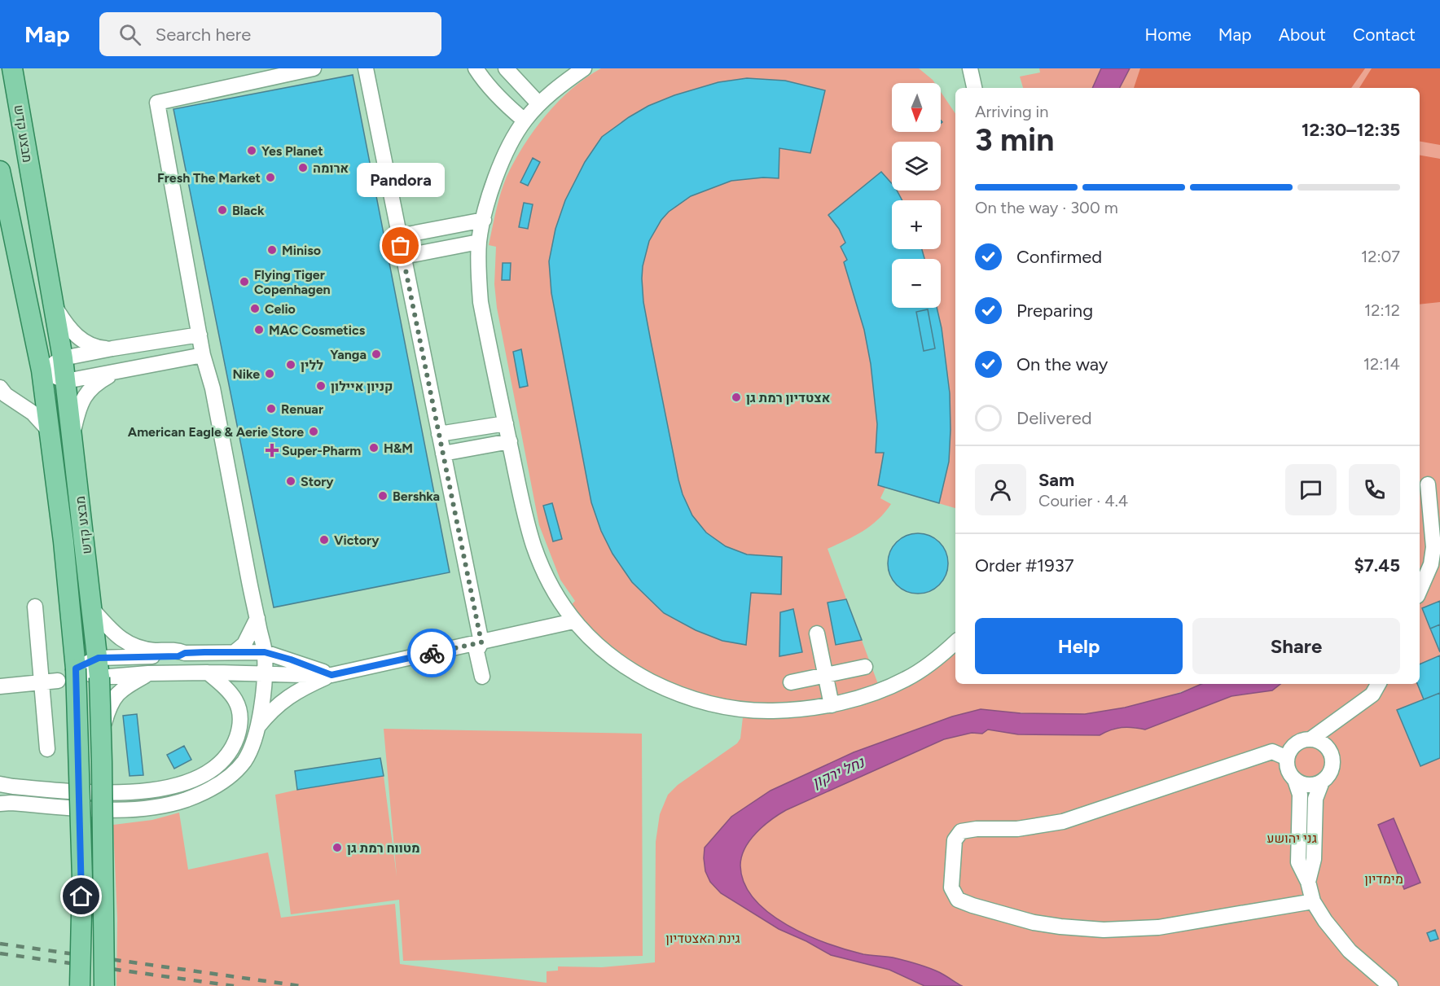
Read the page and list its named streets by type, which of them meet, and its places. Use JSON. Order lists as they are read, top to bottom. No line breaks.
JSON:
{"streets":{"main road":["מבצע קדש"]},"water":["נחל ירקון"],"parks":["גני יהושע","מימדיון","גינת האצטדיון"],"places":{"other":["Yes Planet","ארומה","Fresh The Market","Black","Pandora","Miniso","Flying Tiger Copenhagen","Celio","MAC Cosmetics","Yanga","ללין","Nike","קניון איילון","אצטדיון רמת גן","Renuar","American Eagle & Aerie Store","H&M","Story","Bershka","Victory","מטווח רמת גן"],"health":["Super-Pharm"]},"north":"bottom","page":{"header":"Map","search":"Search here","nav":["Home","Map","About","Contact"],"map_buttons":["+","−"],"heading":["3 min","Arriving in","12:30–12:35"],"panel":["Sam","Courier · 4.4","Order #1937","$7.45"],"bubble":"Pandora","bar":"On the way · 300 m","list":[["Confirmed","12:07"],["Preparing","12:12"],["On the way","12:14"],"Delivered"],"buttons":["Help","Share"]}}
